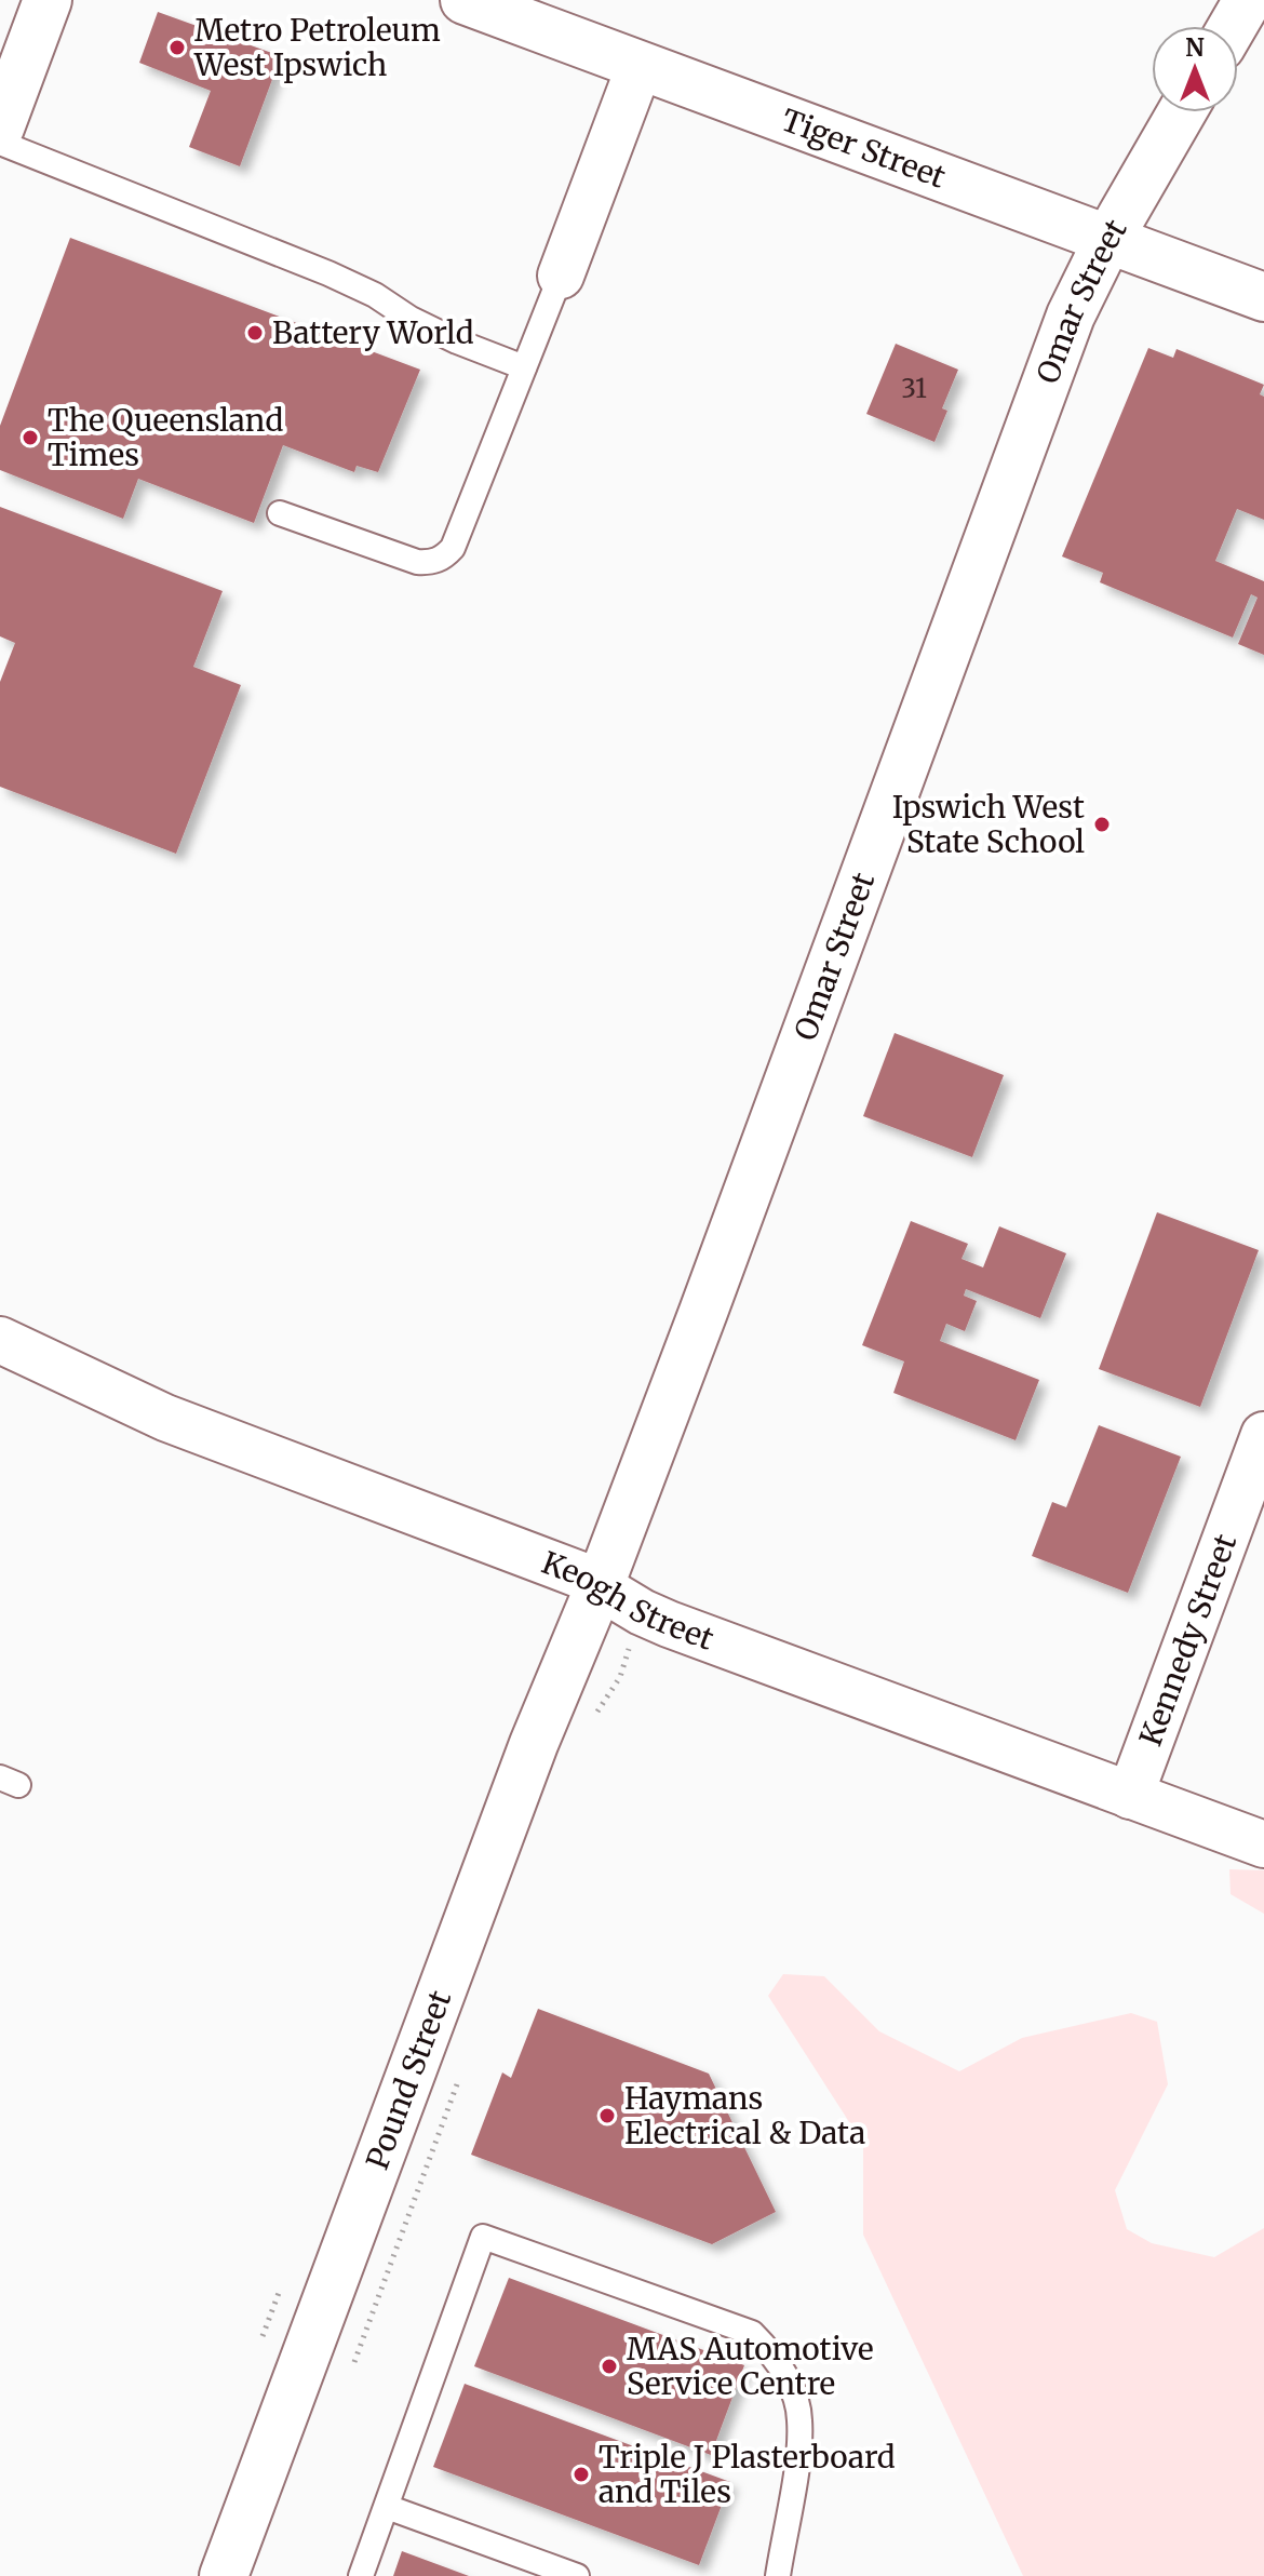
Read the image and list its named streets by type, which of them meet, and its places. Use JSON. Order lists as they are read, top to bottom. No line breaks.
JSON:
{"streets":{"street":["Tiger Street","Omar Street","Keogh Street","Kennedy Street","Pound Street"]},"crossings":[["Tiger Street","Omar Street"],["Omar Street","Keogh Street"],["Omar Street","Pound Street"],["Keogh Street","Kennedy Street"],["Keogh Street","Pound Street"]],"places":["Metro Petroleum West Ipswich","Battery World","The Queensland Times","Ipswich West State School","Haymans Electrical & Data","MAS Automotive Service Centre","Triple J Plasterboard and Tiles"],"house_numbers":["31"],"north":"top"}
